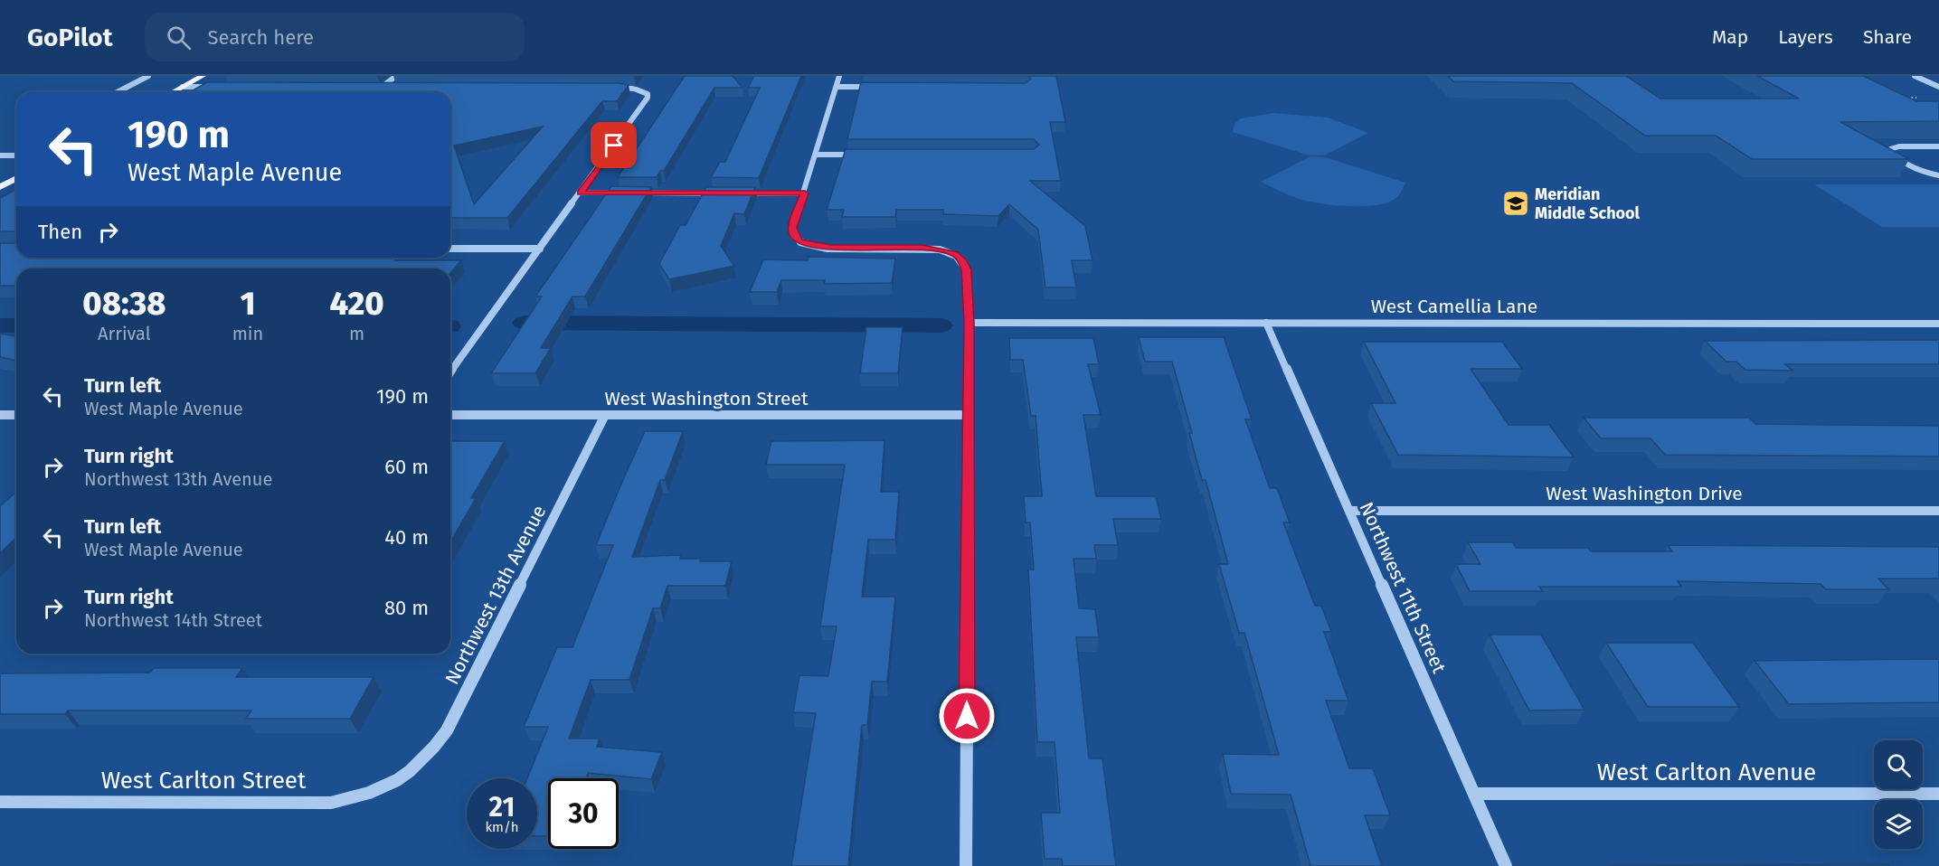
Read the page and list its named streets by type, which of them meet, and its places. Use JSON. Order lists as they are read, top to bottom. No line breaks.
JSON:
{"streets":{"street":["West Camellia Lane","West Washington Street","West Washington Drive","Northwest 11th Street","Northwest 13th Avenue","West Carlton Avenue","West Carlton Street"]},"crossings":[["West Camellia Lane","Northwest 11th Street"],["West Washington Street","Northwest 13th Avenue"],["West Washington Drive","Northwest 11th Street"],["Northwest 11th Street","West Carlton Avenue"],["Northwest 13th Avenue","West Carlton Street"]],"places":{"school or university":["Meridian Middle School"]},"page":{"header":"GoPilot","search":"Search here","nav":["Map","Layers","Share"],"turn":["190 m","West Maple Avenue"],"then":"Then","eta":["08:38","Arrival","1","min","420","m"],"list":[{"name":"Turn left","note":"West Maple Avenue","value":"190 m"},{"name":"Turn right","note":"Northwest 13th Avenue","value":"60 m"},{"name":"Turn left","note":"West Maple Avenue","value":"40 m"},{"name":"Turn right","note":"Northwest 14th Street","value":"80 m"}],"speed":"21 km/h","limit":"30"}}
